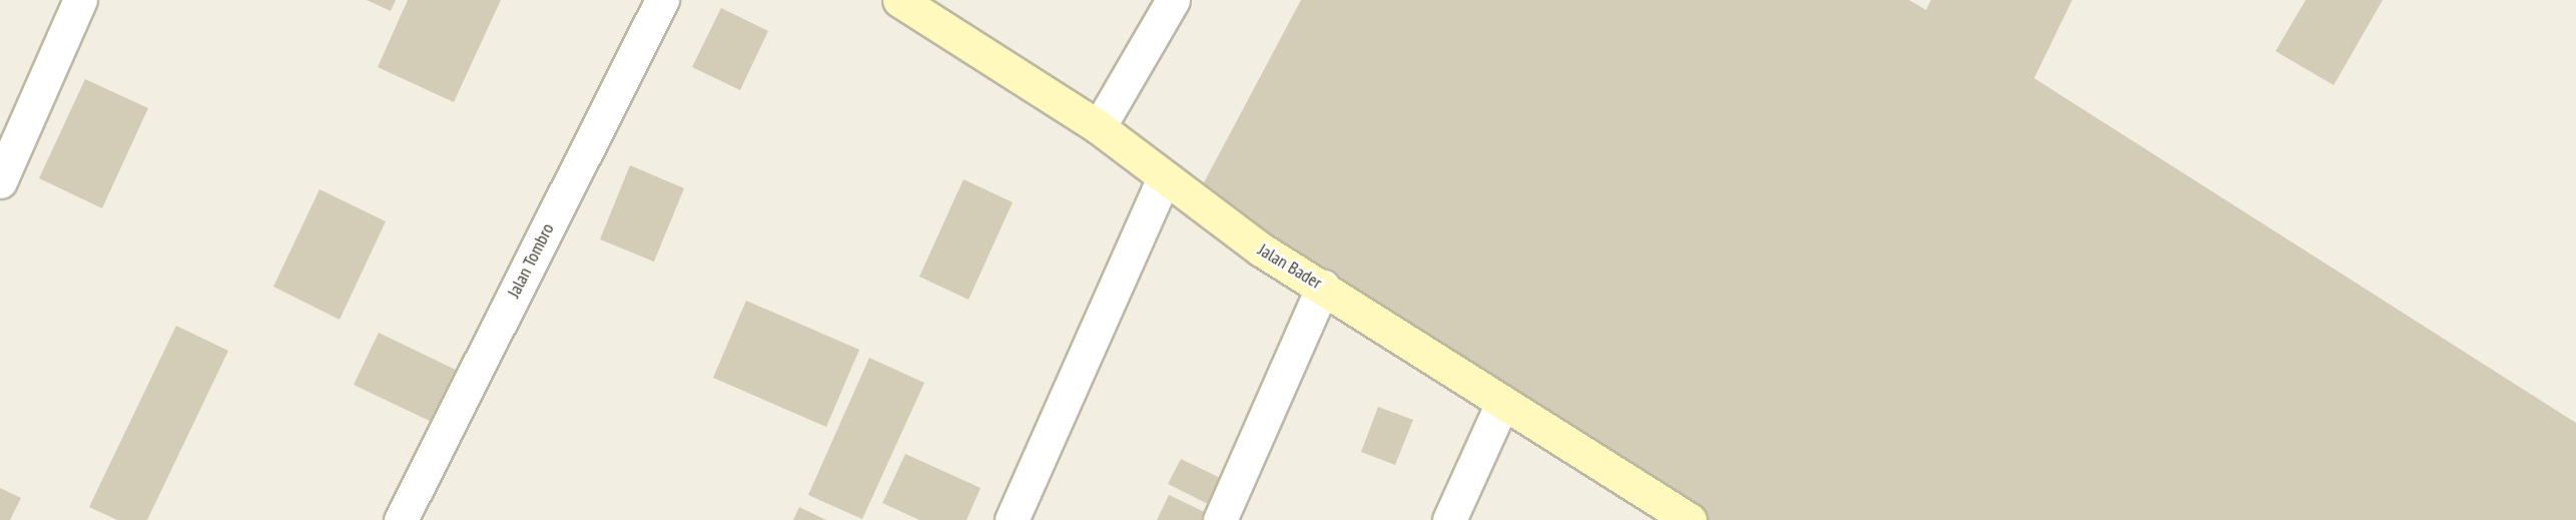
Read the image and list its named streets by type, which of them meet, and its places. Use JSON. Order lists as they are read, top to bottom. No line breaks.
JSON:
{"streets":{"main road":["Jalan Bader"],"street":["Jalan Tombro"]}}
